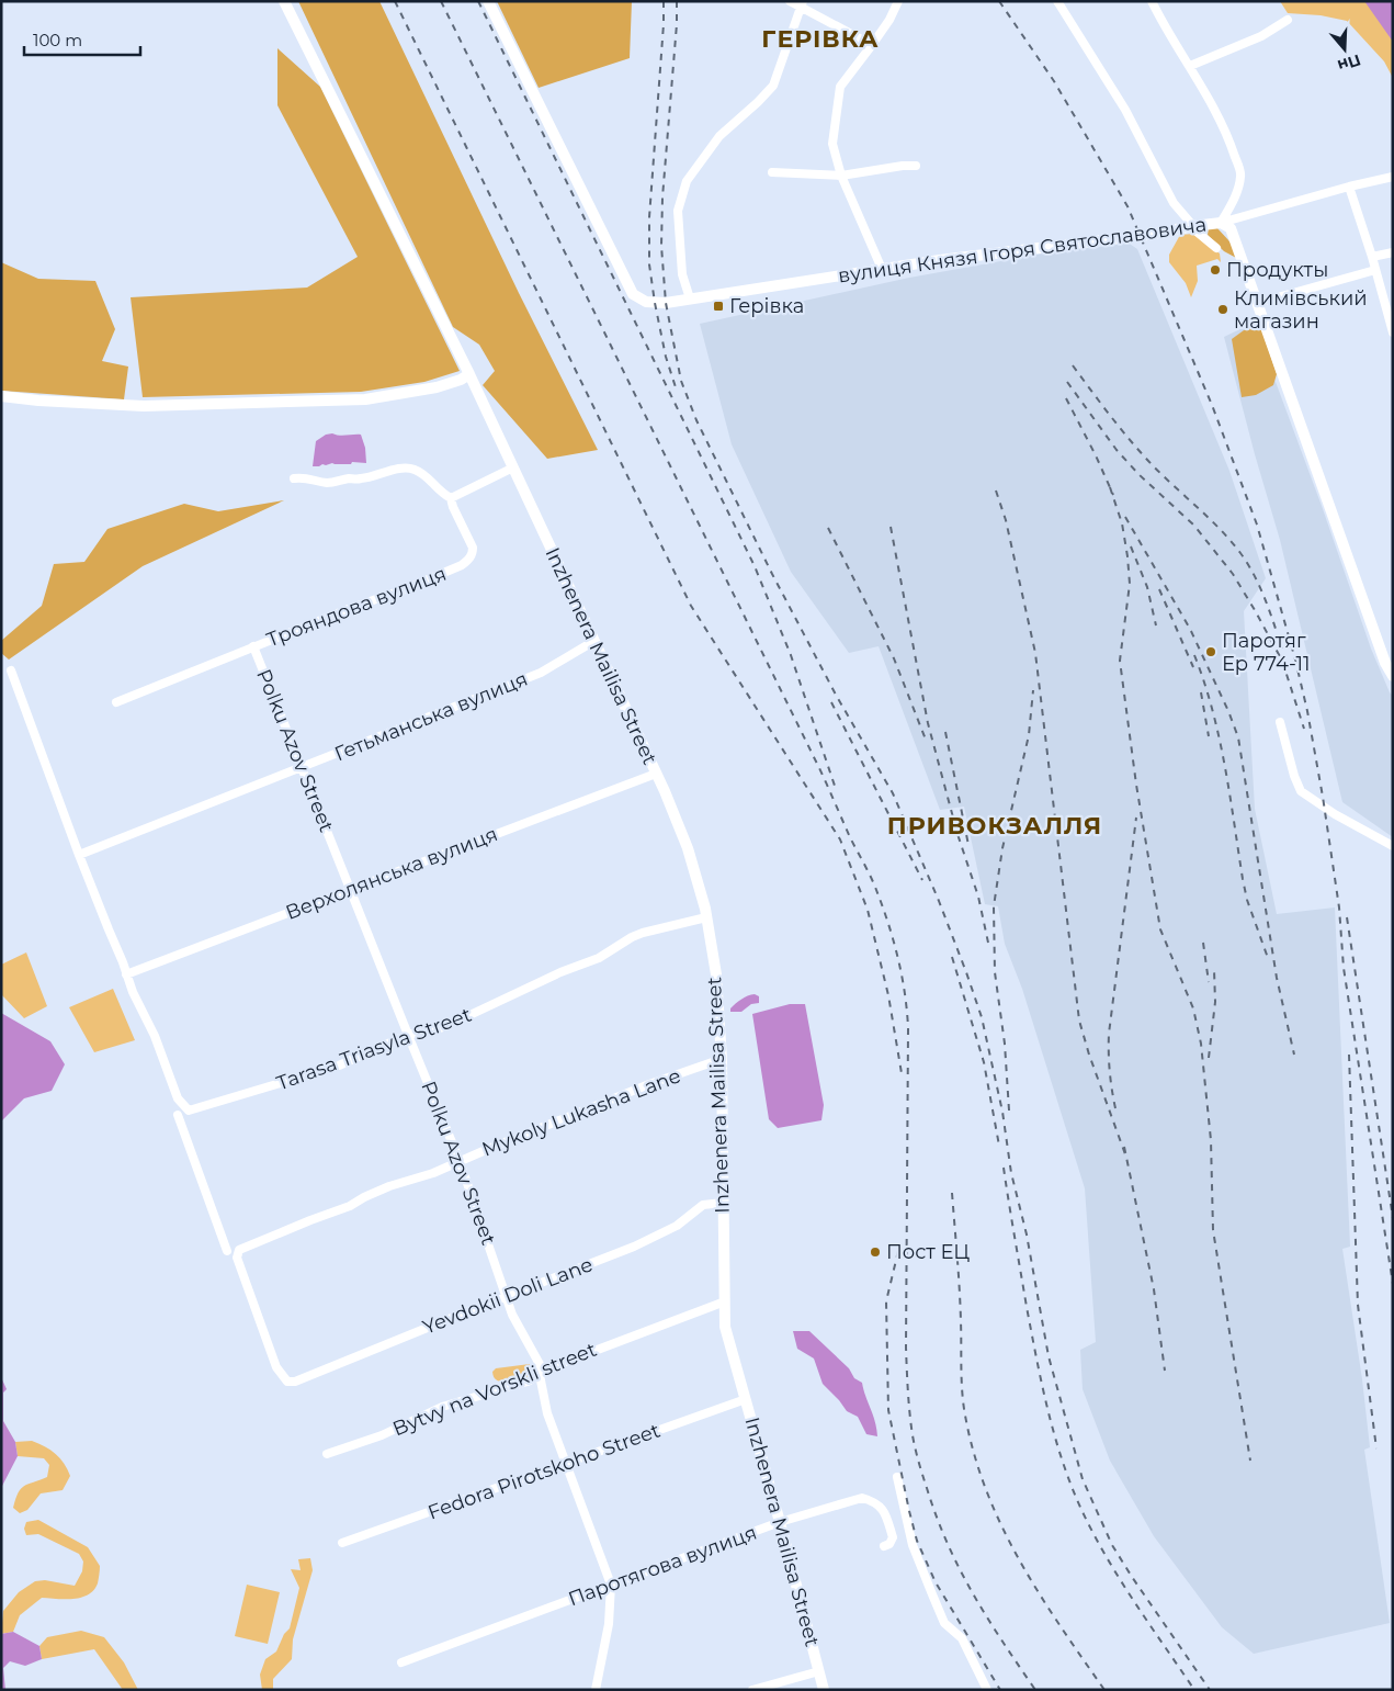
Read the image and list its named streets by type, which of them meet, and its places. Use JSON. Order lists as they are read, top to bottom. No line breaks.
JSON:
{"streets":{"street":["вулиця Князя Ігоря Святославовича","Трояндова вулиця","Inzhenera Mailisa Street","Гетьманська вулиця","Polku Azov Street","Верхолянська вулиця","Tarasa Triasyla Street","Mykoly Lukasha Lane","Yevdokii Doli Lane","Bytvy na Vorskli street","Fedora Pirotskoho Street","Паротягова вулиця"]},"crossings":[["Трояндова вулиця","Polku Azov Street"],["Inzhenera Mailisa Street","Гетьманська вулиця"],["Inzhenera Mailisa Street","Верхолянська вулиця"],["Inzhenera Mailisa Street","Tarasa Triasyla Street"],["Inzhenera Mailisa Street","Mykoly Lukasha Lane"],["Inzhenera Mailisa Street","Yevdokii Doli Lane"],["Inzhenera Mailisa Street","Bytvy na Vorskli street"],["Inzhenera Mailisa Street","Fedora Pirotskoho Street"],["Inzhenera Mailisa Street","Паротягова вулиця"],["Гетьманська вулиця","Polku Azov Street"],["Polku Azov Street","Верхолянська вулиця"],["Polku Azov Street","Tarasa Triasyla Street"],["Polku Azov Street","Mykoly Lukasha Lane"],["Polku Azov Street","Yevdokii Doli Lane"],["Polku Azov Street","Bytvy na Vorskli street"],["Polku Azov Street","Fedora Pirotskoho Street"],["Polku Azov Street","Паротягова вулиця"],["Верхолянська вулиця","Tarasa Triasyla Street"],["Mykoly Lukasha Lane","Yevdokii Doli Lane"]],"districts":["ГЕРІВКА","ПРИВОКЗАЛЛЯ"],"places":{"other":["Продукты","Климівський магазин","Паротяг Ер 774-11","Пост ЕЦ"],"transit":["Герівка"]},"scale_bar":"100 m","north":"bottom"}
